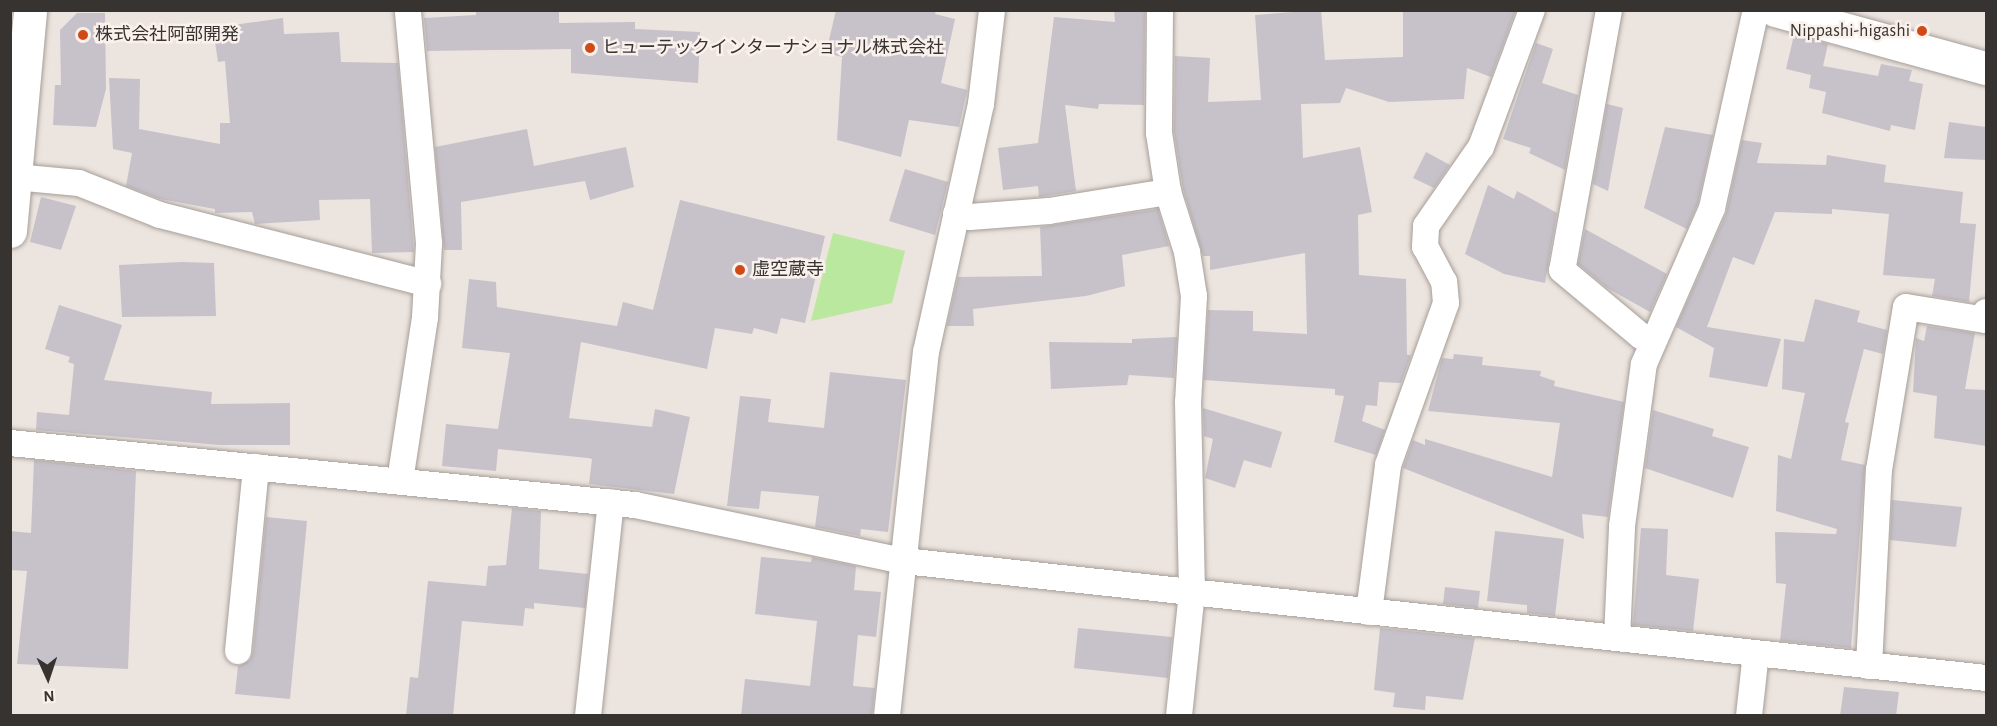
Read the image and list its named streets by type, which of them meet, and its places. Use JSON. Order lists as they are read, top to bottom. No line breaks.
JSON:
{"places":["Nippashi-higashi","株式会社阿部開発","ヒューテックインターナショナル株式会社","虚空蔵寺"],"north":"bottom"}
